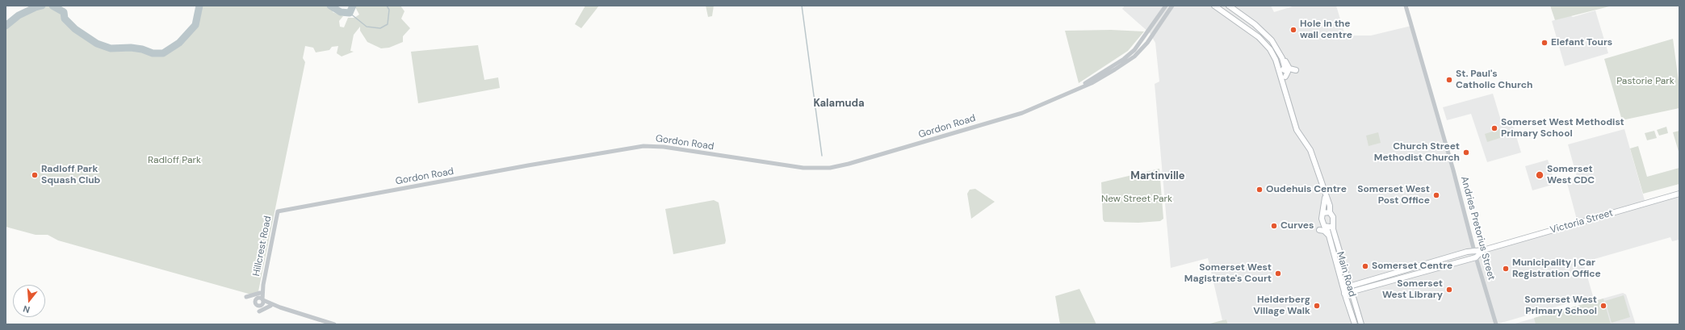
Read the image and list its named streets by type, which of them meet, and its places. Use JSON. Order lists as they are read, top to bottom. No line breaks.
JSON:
{"streets":{"main road":["Victoria Street","Main Road"],"street":["Gordon Road","Andries Pretorius Street","Hillcrest Road"]},"crossings":[["Gordon Road","Hillcrest Road"],["Victoria Street","Andries Pretorius Street"],["Victoria Street","Main Road"]],"districts":["Kalamuda","Martinville"],"parks":["Pastorie Park","Radloff Park","New Street Park"],"places":["Hole in the wall centre","Elefant Tours","St. Paul's Catholic Church","Somerset West Methodist Primary School","Church Street Methodist Church","Radloff Park Squash Club","Somerset West CDC","Oudehuis Centre","Somerset West Post Office","Curves","Somerset Centre","Municipality | Car Registration Office","Somerset West Magistrate's Court","Somerset West Library","Helderberg Village Walk","Somerset West Primary School"],"north":"bottom"}
